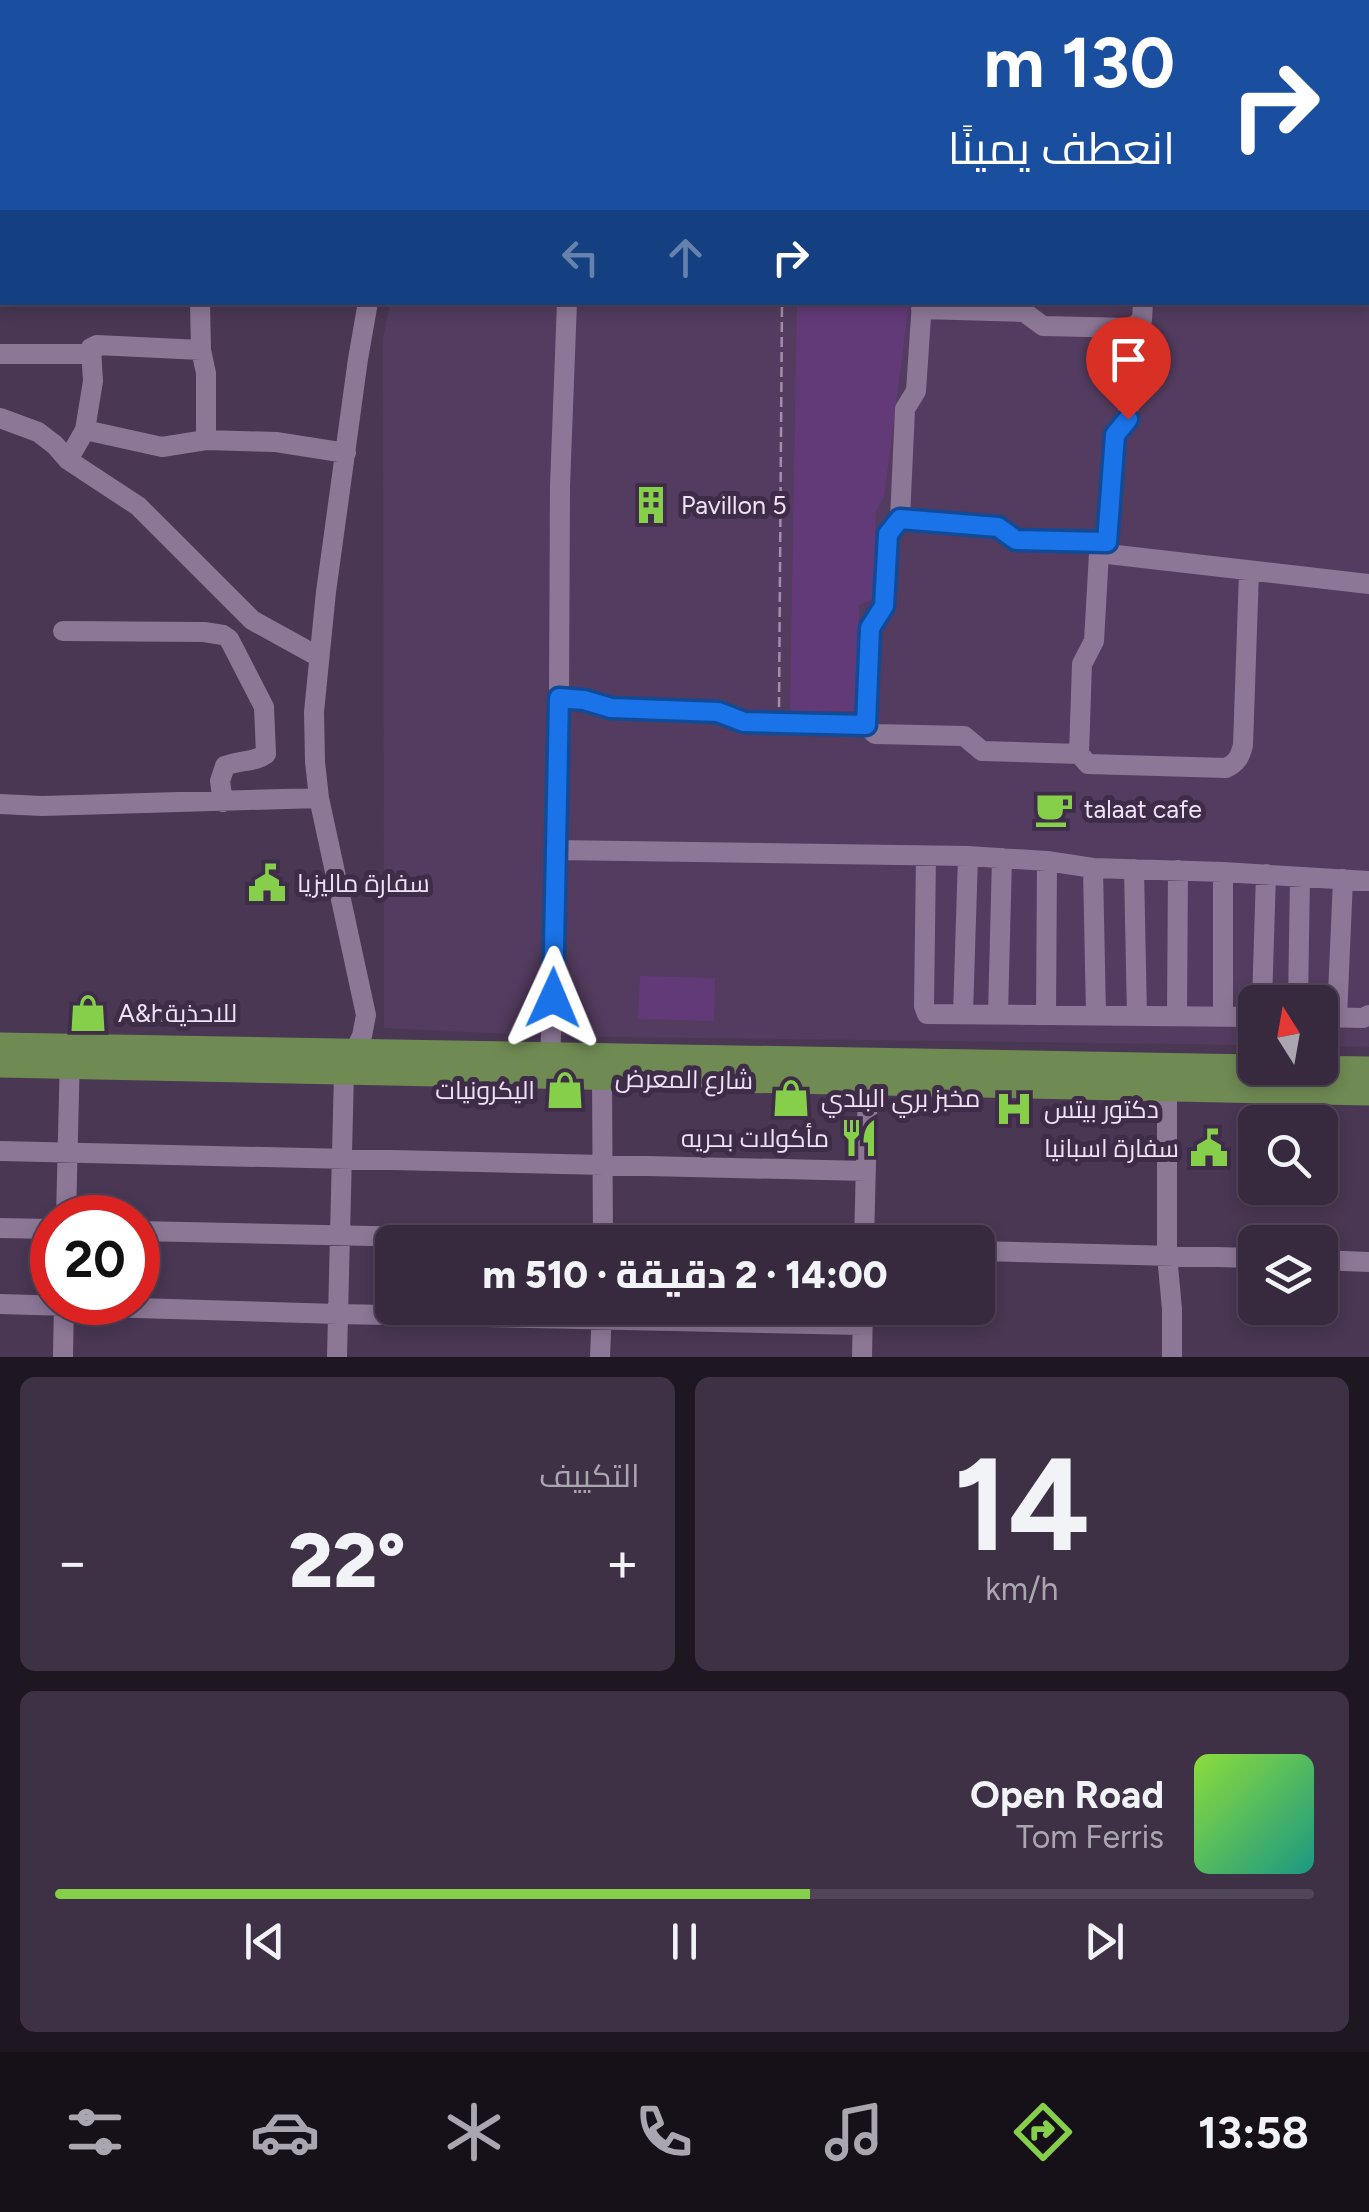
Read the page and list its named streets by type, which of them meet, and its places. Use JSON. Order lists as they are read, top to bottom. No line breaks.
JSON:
{"streets":{"main road":["شارع المعرض"]},"places":{"building":["Pavillon 5"],"cafe":["talaat cafe"],"public building":["سفارة ماليزيا","سفارة اسبانيا"],"shop":["A&hللاحذية","اليكرونيات","مخبز بري البلدي"],"hospital":["دكتور بيتس"],"restaurant":["مأكولات بحريه"]},"north":"top","page":{"turn":["130 m","انعطف يمينًا"],"limit":"20","trip":"14:00 · 2 دقيقة · 510 m","tile":[["14","km/h"],"التكييف"],"heat":["−","22°","+"],"song":["Open Road","Tom Ferris"],"tabs":"13:58"}}
